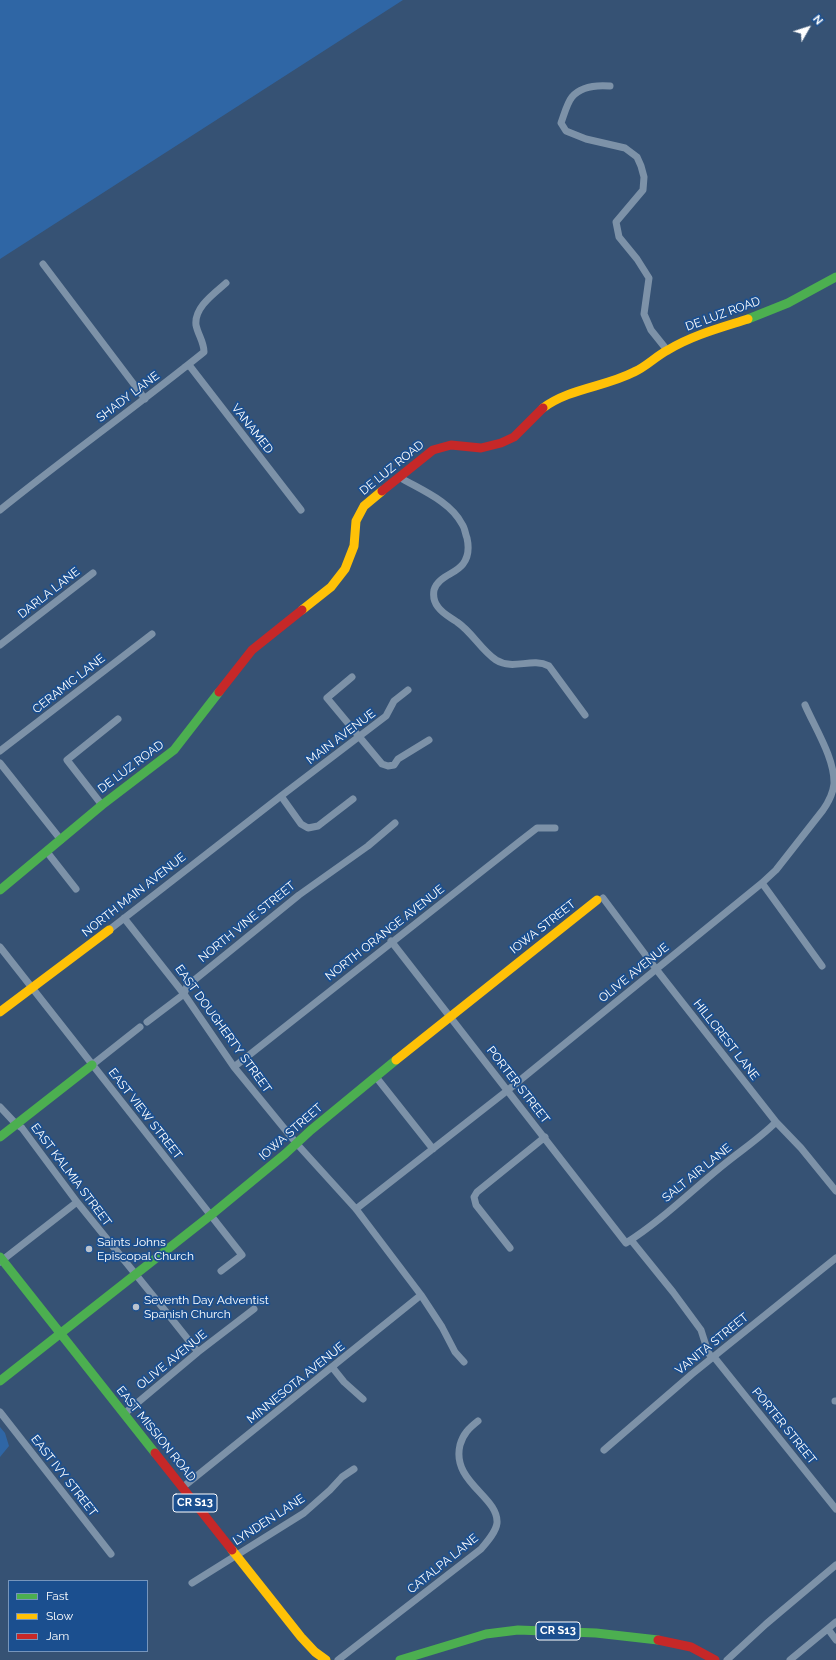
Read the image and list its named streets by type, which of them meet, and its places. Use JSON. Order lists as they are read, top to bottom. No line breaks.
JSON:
{"streets":{"main road":["DE LUZ ROAD","NORTH MAIN AVENUE","IOWA STREET","EAST MISSION ROAD","CR S13"],"street":["SHADY LANE","VANAMED","DARLA LANE","CERAMIC LANE","MAIN AVENUE","NORTH VINE STREET","NORTH ORANGE AVENUE","OLIVE AVENUE","EAST DOUGHERTY STREET","HILLCREST LANE","PORTER STREET","EAST VIEW STREET","SALT AIR LANE","EAST KALMIA STREET","VANITA STREET","MINNESOTA AVENUE","EAST IVY STREET","LYNDEN LANE","CATALPA LANE"]},"crossings":[["SHADY LANE","VANAMED"],["MAIN AVENUE","NORTH MAIN AVENUE"],["NORTH MAIN AVENUE","EAST DOUGHERTY STREET"],["NORTH MAIN AVENUE","EAST VIEW STREET"],["NORTH VINE STREET","EAST DOUGHERTY STREET"],["IOWA STREET","EAST DOUGHERTY STREET"],["IOWA STREET","HILLCREST LANE"],["IOWA STREET","PORTER STREET"],["IOWA STREET","EAST VIEW STREET"],["IOWA STREET","EAST KALMIA STREET"],["IOWA STREET","EAST MISSION ROAD"],["NORTH ORANGE AVENUE","EAST DOUGHERTY STREET"],["NORTH ORANGE AVENUE","PORTER STREET"],["OLIVE AVENUE","EAST DOUGHERTY STREET"],["OLIVE AVENUE","HILLCREST LANE"],["OLIVE AVENUE","PORTER STREET"],["OLIVE AVENUE","EAST KALMIA STREET"],["OLIVE AVENUE","EAST MISSION ROAD"],["EAST DOUGHERTY STREET","MINNESOTA AVENUE"],["HILLCREST LANE","SALT AIR LANE"],["PORTER STREET","SALT AIR LANE"],["PORTER STREET","VANITA STREET"],["MINNESOTA AVENUE","EAST MISSION ROAD"],["EAST MISSION ROAD","LYNDEN LANE"]],"places":["Saints Johns Episcopal Church","Seventh Day Adventist Spanish Church"],"legend":["Fast","Slow","Jam"],"north":"top right"}
